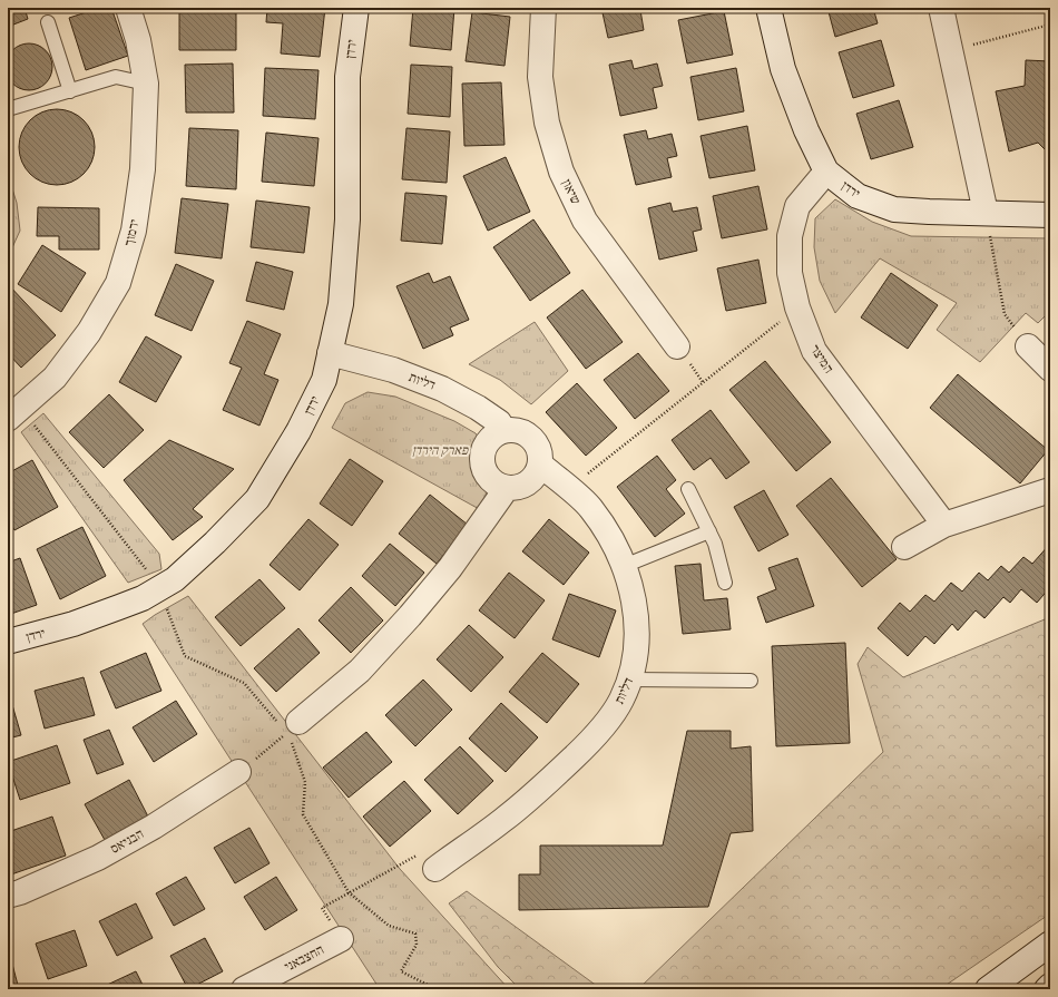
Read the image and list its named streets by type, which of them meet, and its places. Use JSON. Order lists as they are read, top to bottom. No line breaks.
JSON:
{"streets":{"street":["ירדן","שיאון","ירמוך","המיצר","דליות","הבניאס","החצבאני"]},"crossings":[["ירדן","המיצר"],["ירדן","דליות"]],"parks":["פארק הירדן"]}
